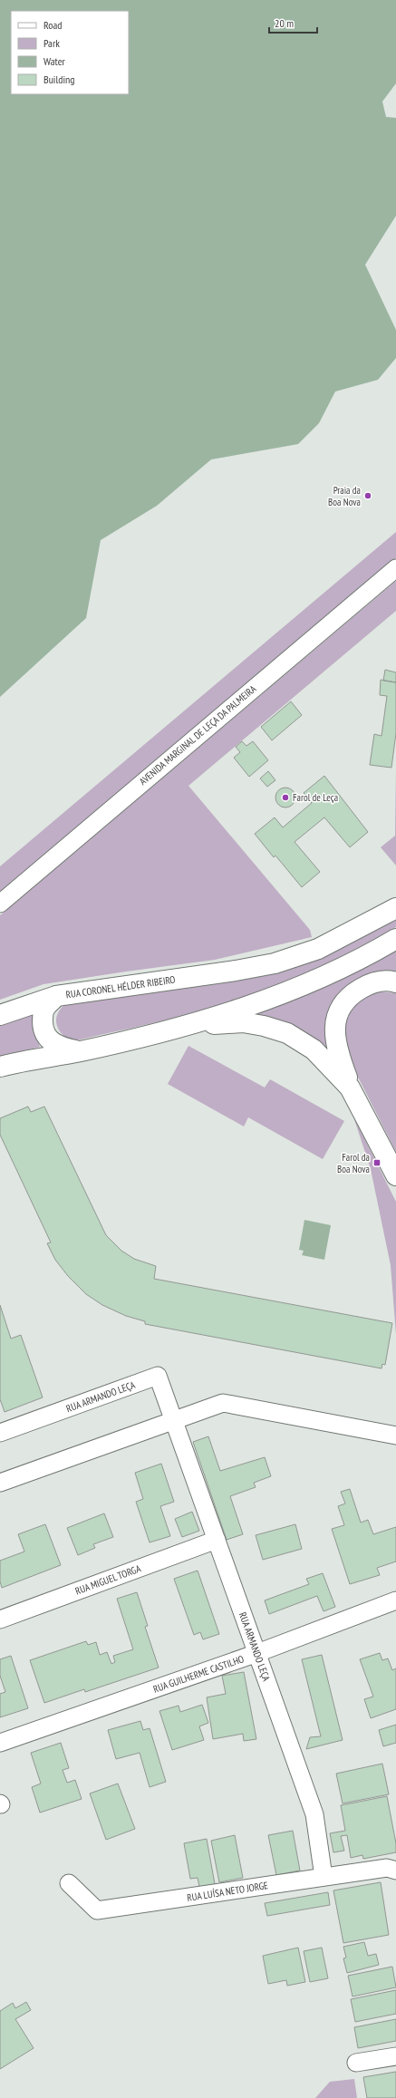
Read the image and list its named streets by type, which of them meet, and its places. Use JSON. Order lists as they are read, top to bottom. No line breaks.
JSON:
{"streets":{"main road":["RUA CORONEL HÉLDER RIBEIRO"],"street":["AVENIDA MARGINAL DE LEÇA DA PALMEIRA","RUA ARMANDO LEÇA","RUA MIGUEL TORGA","RUA GUILHERME CASTILHO","RUA LUÍSA NETO JORGE"]},"crossings":[["RUA ARMANDO LEÇA","RUA MIGUEL TORGA"],["RUA ARMANDO LEÇA","RUA GUILHERME CASTILHO"],["RUA ARMANDO LEÇA","RUA LUÍSA NETO JORGE"]],"places":{"other":["Praia da Boa Nova","Farol de Leça"],"transit":["Farol da Boa Nova"]},"legend":["Road","Park","Water","Building"],"scale_bar":"20 m"}
